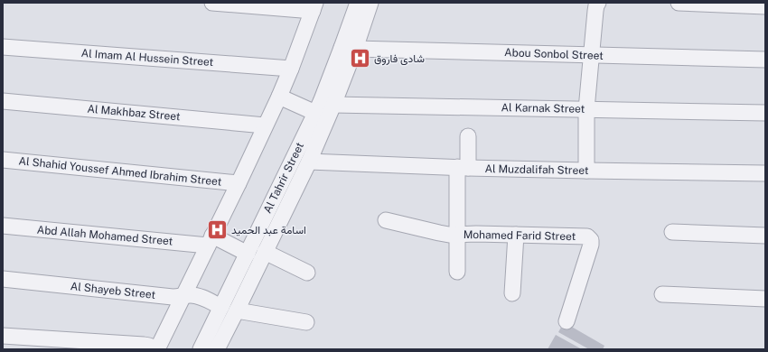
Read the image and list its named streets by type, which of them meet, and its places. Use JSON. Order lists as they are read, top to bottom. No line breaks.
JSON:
{"streets":{"street":["Abou Sonbol Street","Al Imam Al Hussein Street","Al Karnak Street","Al Makhbaz Street","Al Muzdalifah Street","Al Shahid Youssef Ahmed Ibrahim Street","Al Tahrir Street","Abd Allah Mohamed Street","Mohamed Farid Street","Al Shayeb Street"]},"crossings":[["Abou Sonbol Street","Al Tahrir Street"],["Al Karnak Street","Al Tahrir Street"],["Al Muzdalifah Street","Al Tahrir Street"],["Al Tahrir Street","Al Shayeb Street"]],"places":{"hospital":["شادى فاروق","اسامة عبد الحميد"]}}
